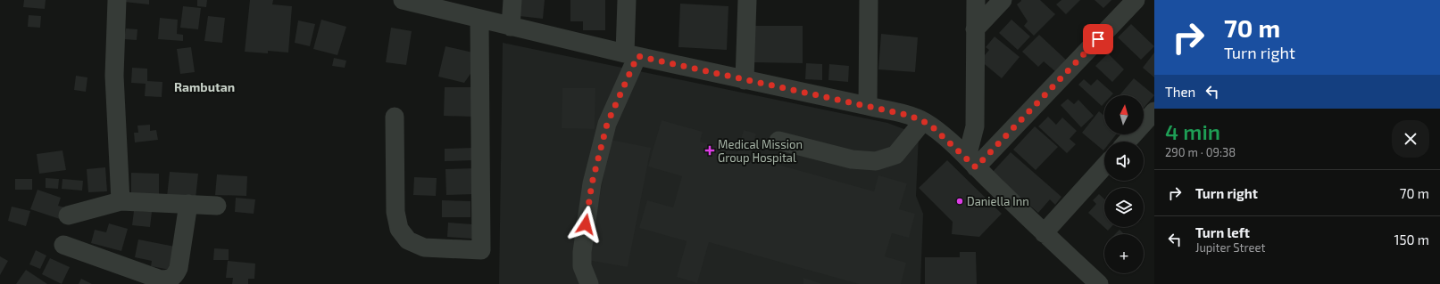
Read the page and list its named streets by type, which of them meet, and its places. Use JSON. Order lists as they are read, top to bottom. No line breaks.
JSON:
{"districts":["Rambutan"],"places":{"health":["Medical Mission Group Hospital"],"other":["Daniella Inn"]},"north":"top","page":{"turn":["70 m","Turn right"],"then":"Then","map_buttons":"+","heading":["4 min","290 m · 09:38"],"list":[{"name":"Turn right","value":"70 m"},{"name":"Turn left","note":"Jupiter Street","value":"150 m"}]}}
